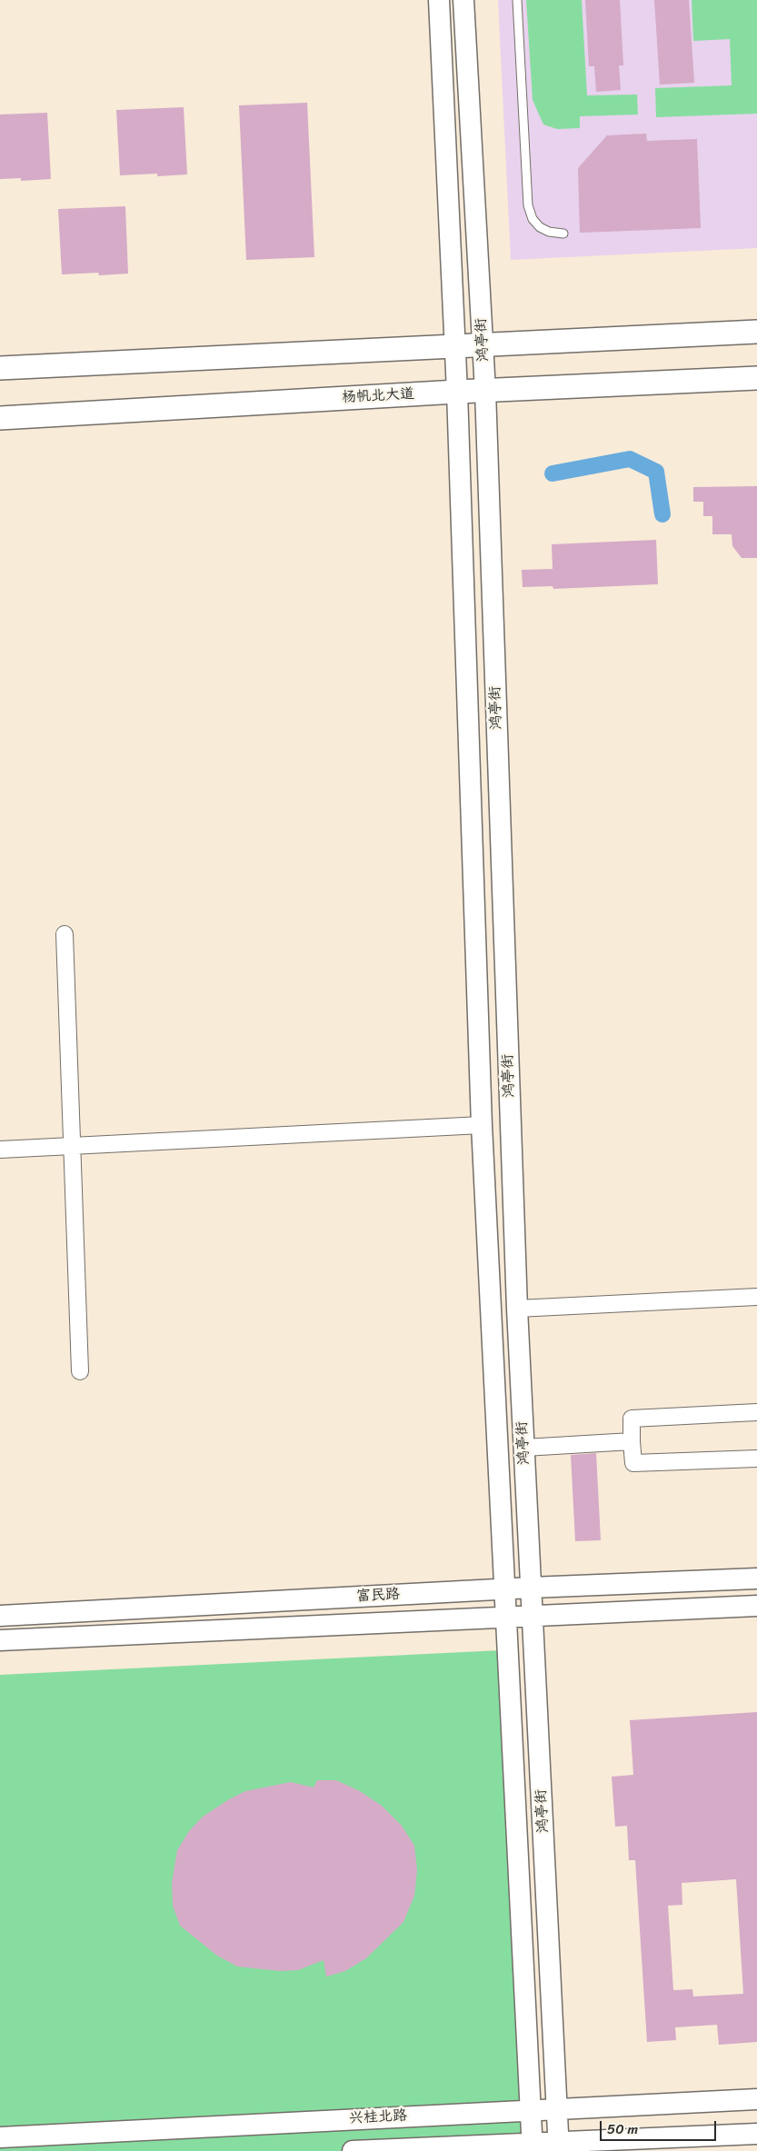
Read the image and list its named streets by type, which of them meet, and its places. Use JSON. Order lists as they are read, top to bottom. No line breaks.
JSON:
{"streets":{"main road":["杨帆北大道"],"street":["鸿亭街","富民路","兴桂北路"]},"crossings":[["鸿亭街","杨帆北大道"],["鸿亭街","富民路"],["鸿亭街","兴桂北路"]],"scale_bar":"50 m"}
